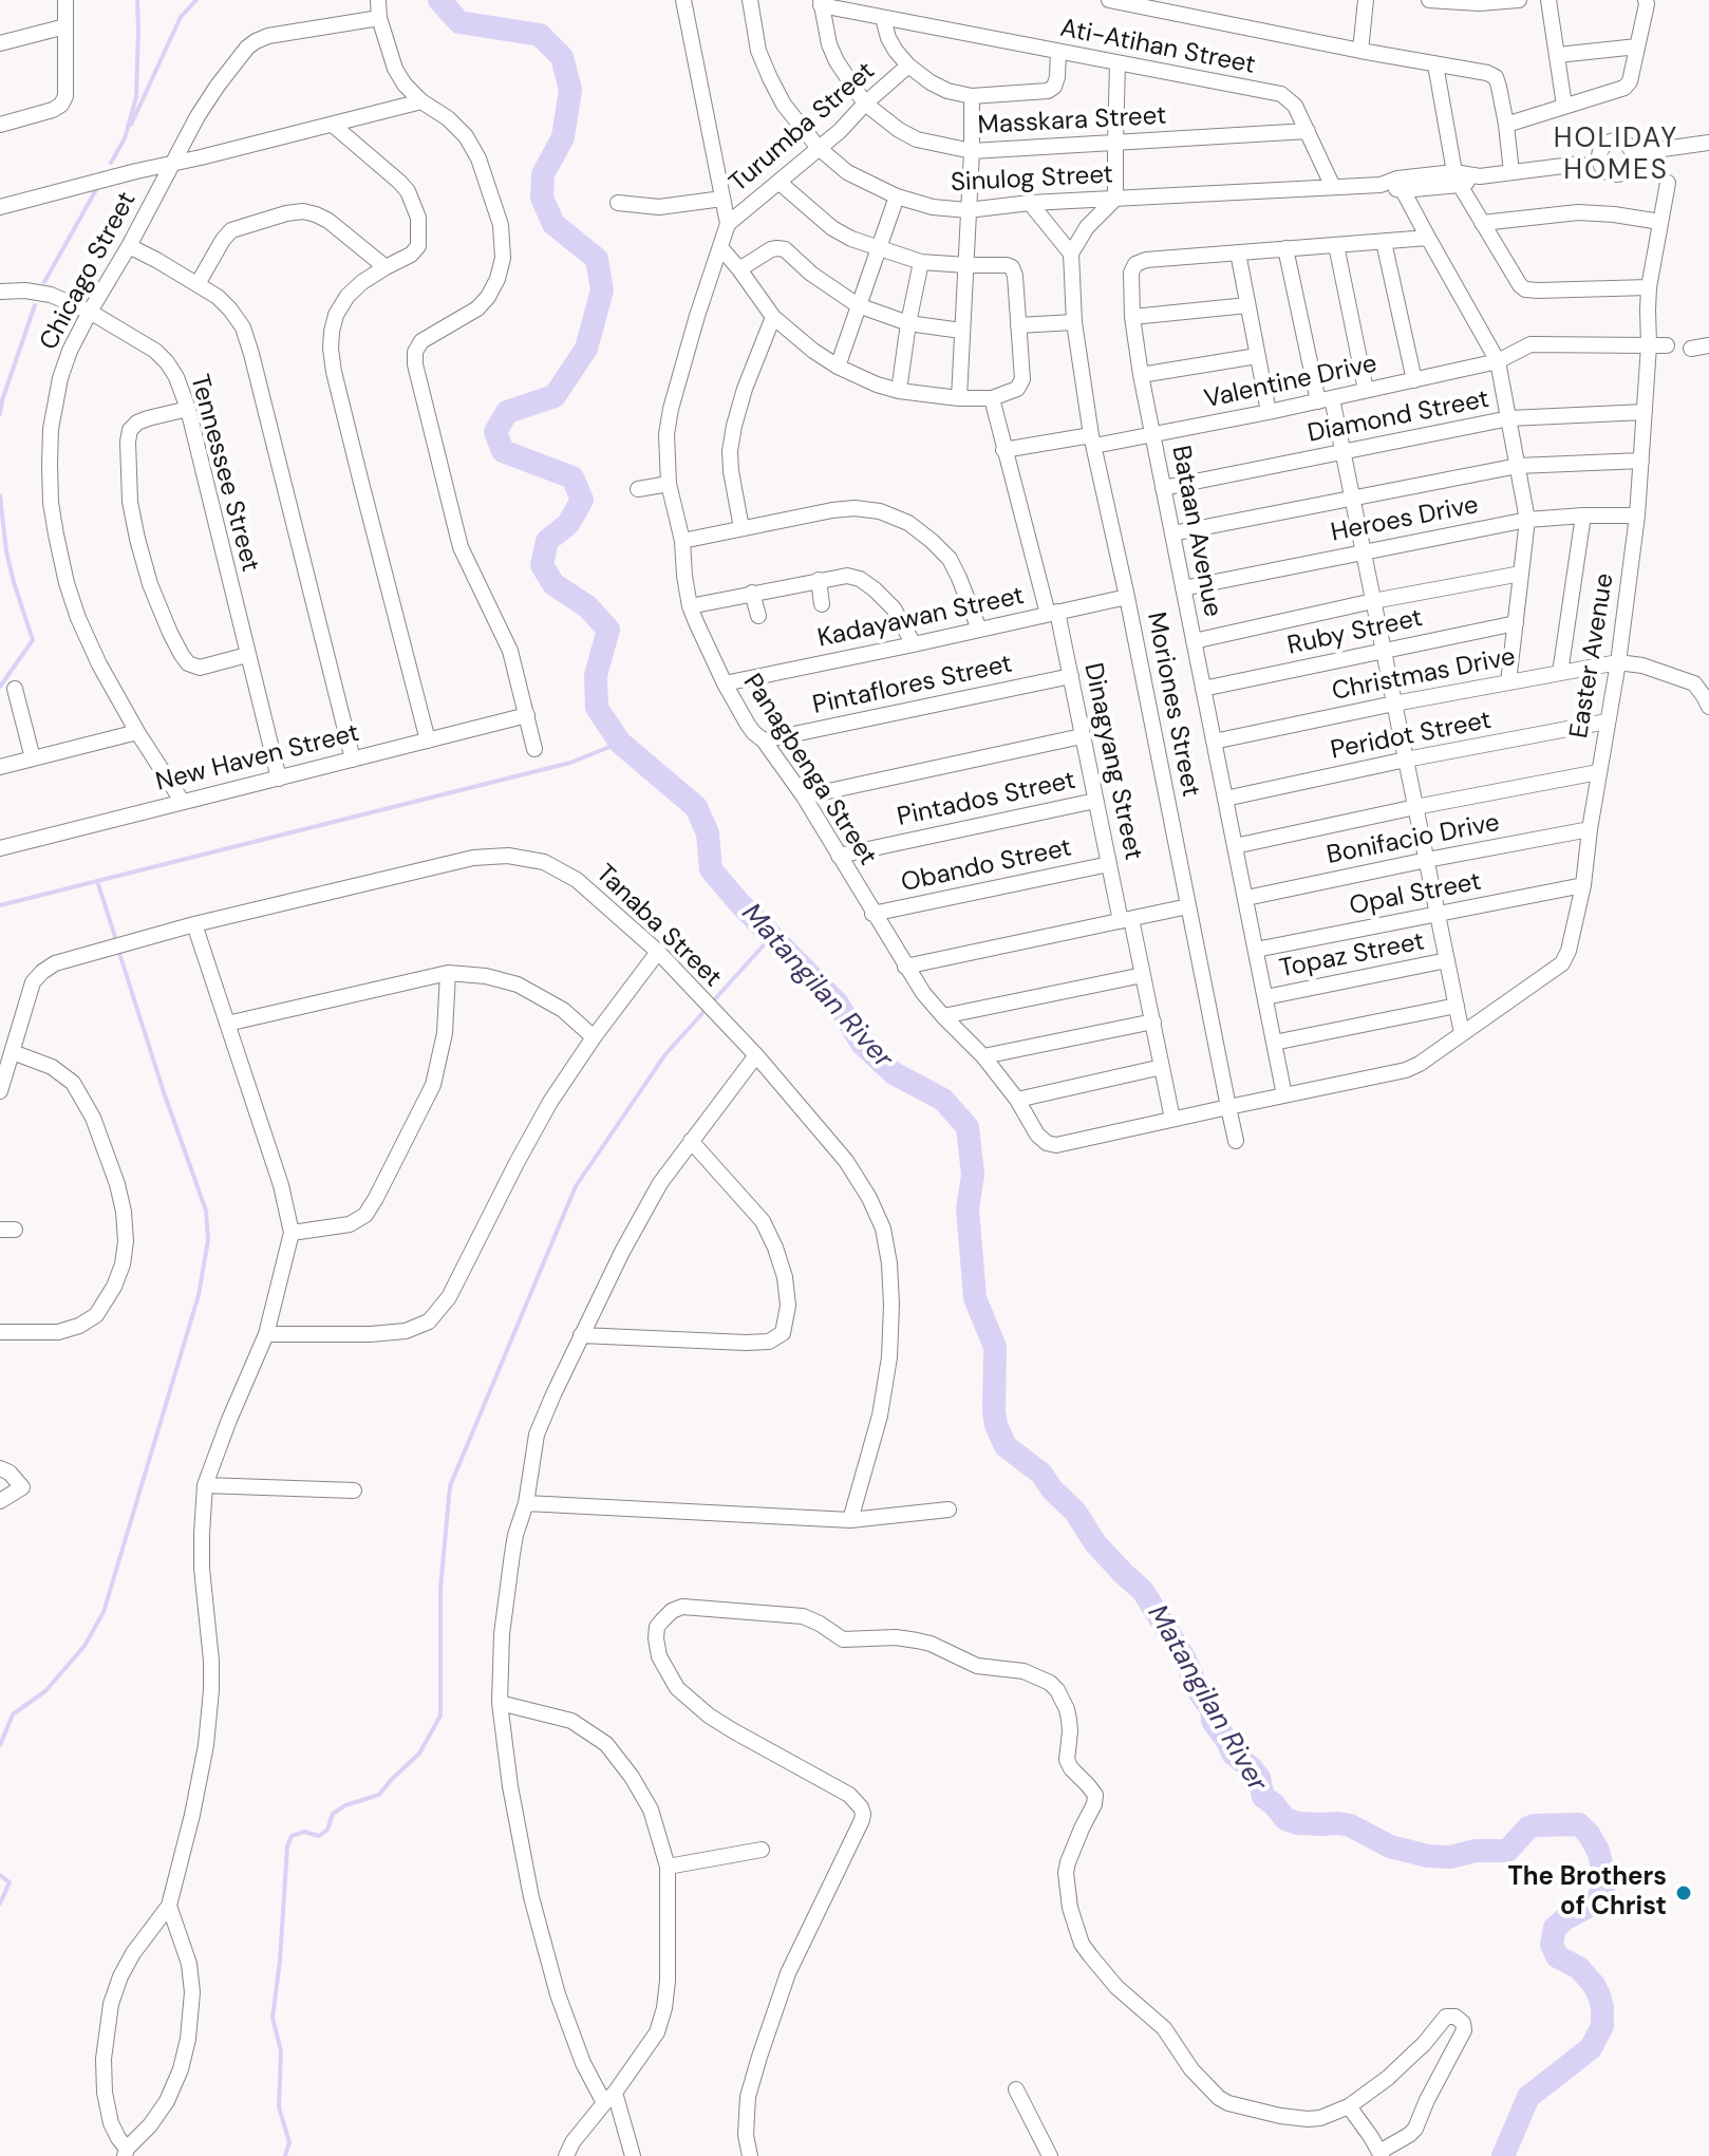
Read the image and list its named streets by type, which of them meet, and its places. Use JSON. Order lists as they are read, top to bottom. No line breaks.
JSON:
{"streets":{"street":["Ati-Atihan Street","Masskara Street","Turumba Street","Sinulog Street","Chicago Street","Valentine Drive","Diamond Street","Tennessee Street","Heroes Drive","Bataan Avenue","Kadayawan Street","Ruby Street","Easter Avenue","Christmas Drive","Pintaflores Street","Moriones Street","Peridot Street","New Haven Street","Dinagyang Street","Panagbenga Street","Pintados Street","Bonifacio Drive","Obando Street","Opal Street","Tanaba Street","Topaz Street"]},"crossings":[["Ati-Atihan Street","Masskara Street"],["Ati-Atihan Street","Sinulog Street"],["Masskara Street","Turumba Street"],["Turumba Street","Sinulog Street"],["Turumba Street","Panagbenga Street"],["Chicago Street","Tennessee Street"],["Chicago Street","New Haven Street"],["Valentine Drive","Bataan Avenue"],["Valentine Drive","Moriones Street"],["Valentine Drive","Dinagyang Street"],["Diamond Street","Bataan Avenue"],["Diamond Street","Easter Avenue"],["Tennessee Street","New Haven Street"],["Heroes Drive","Bataan Avenue"],["Heroes Drive","Easter Avenue"],["Bataan Avenue","Ruby Street"],["Bataan Avenue","Easter Avenue"],["Bataan Avenue","Christmas Drive"],["Bataan Avenue","Peridot Street"],["Bataan Avenue","Bonifacio Drive"],["Bataan Avenue","Opal Street"],["Bataan Avenue","Topaz Street"],["Kadayawan Street","Moriones Street"],["Kadayawan Street","Dinagyang Street"],["Kadayawan Street","Panagbenga Street"],["Easter Avenue","Christmas Drive"],["Easter Avenue","Moriones Street"],["Easter Avenue","Peridot Street"],["Easter Avenue","Bonifacio Drive"],["Easter Avenue","Opal Street"],["Pintaflores Street","Dinagyang Street"],["Pintaflores Street","Panagbenga Street"],["Dinagyang Street","Panagbenga Street"],["Dinagyang Street","Pintados Street"],["Dinagyang Street","Obando Street"],["Panagbenga Street","Pintados Street"],["Panagbenga Street","Obando Street"]],"districts":["HOLIDAY HOMES"],"water":["Matangilan River"],"places":["The Brothers of Christ"]}
